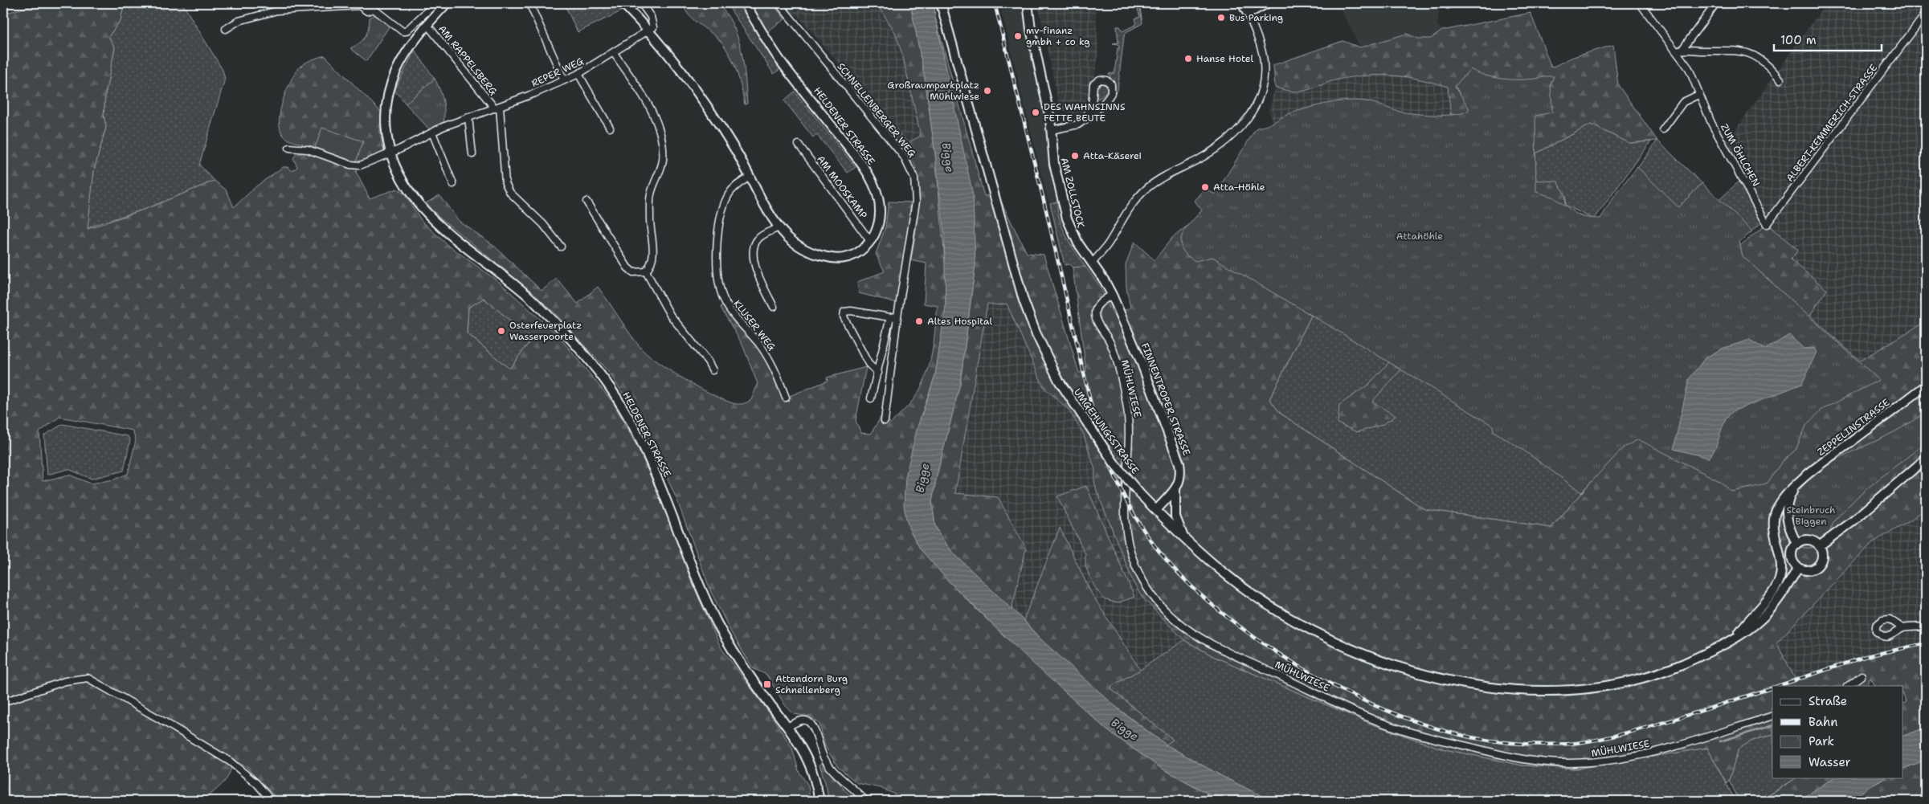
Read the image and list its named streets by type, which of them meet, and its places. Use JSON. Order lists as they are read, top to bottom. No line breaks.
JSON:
{"streets":{"main road":["HELDENER STRASSE","AM ZOLLSTOCK","FINNENTROPER STRASSE","ZEPPELINSTRASSE","UMGEHUNGSSTRASSE"],"street":["AM RAPPELSBERG","REPER WEG","SCHNELLENBERGER WEG","ALBERT-KEMMERICH-STRASSE","ZUM ÖHLCHEN","AM MOOSKAMP","KLUSER WEG","MÜHLWIESE"]},"crossings":[["AM RAPPELSBERG","REPER WEG"],["AM RAPPELSBERG","HELDENER STRASSE"],["REPER WEG","HELDENER STRASSE"],["ALBERT-KEMMERICH-STRASSE","ZUM ÖHLCHEN"],["HELDENER STRASSE","AM MOOSKAMP"],["HELDENER STRASSE","KLUSER WEG"],["AM ZOLLSTOCK","FINNENTROPER STRASSE"],["MÜHLWIESE","FINNENTROPER STRASSE"],["FINNENTROPER STRASSE","UMGEHUNGSSTRASSE"]],"water":["Bigge"],"parks":["Attahöhle","Steinbruch Biggen"],"places":{"other":["Bus Parking","mv-finanz gmbh + co kg","Hanse Hotel","Großraumparkplatz Mühlwiese","DES WAHNSINNS FETTE BEUTE","Atta-Käserei","Atta-Höhle","Altes Hospital","Osterfeuerplatz Wasserpoorte"],"transit":["Attendorn Burg Schnellenberg"]},"legend":["Straße","Bahn","Park","Wasser"],"scale_bar":"100 m"}
